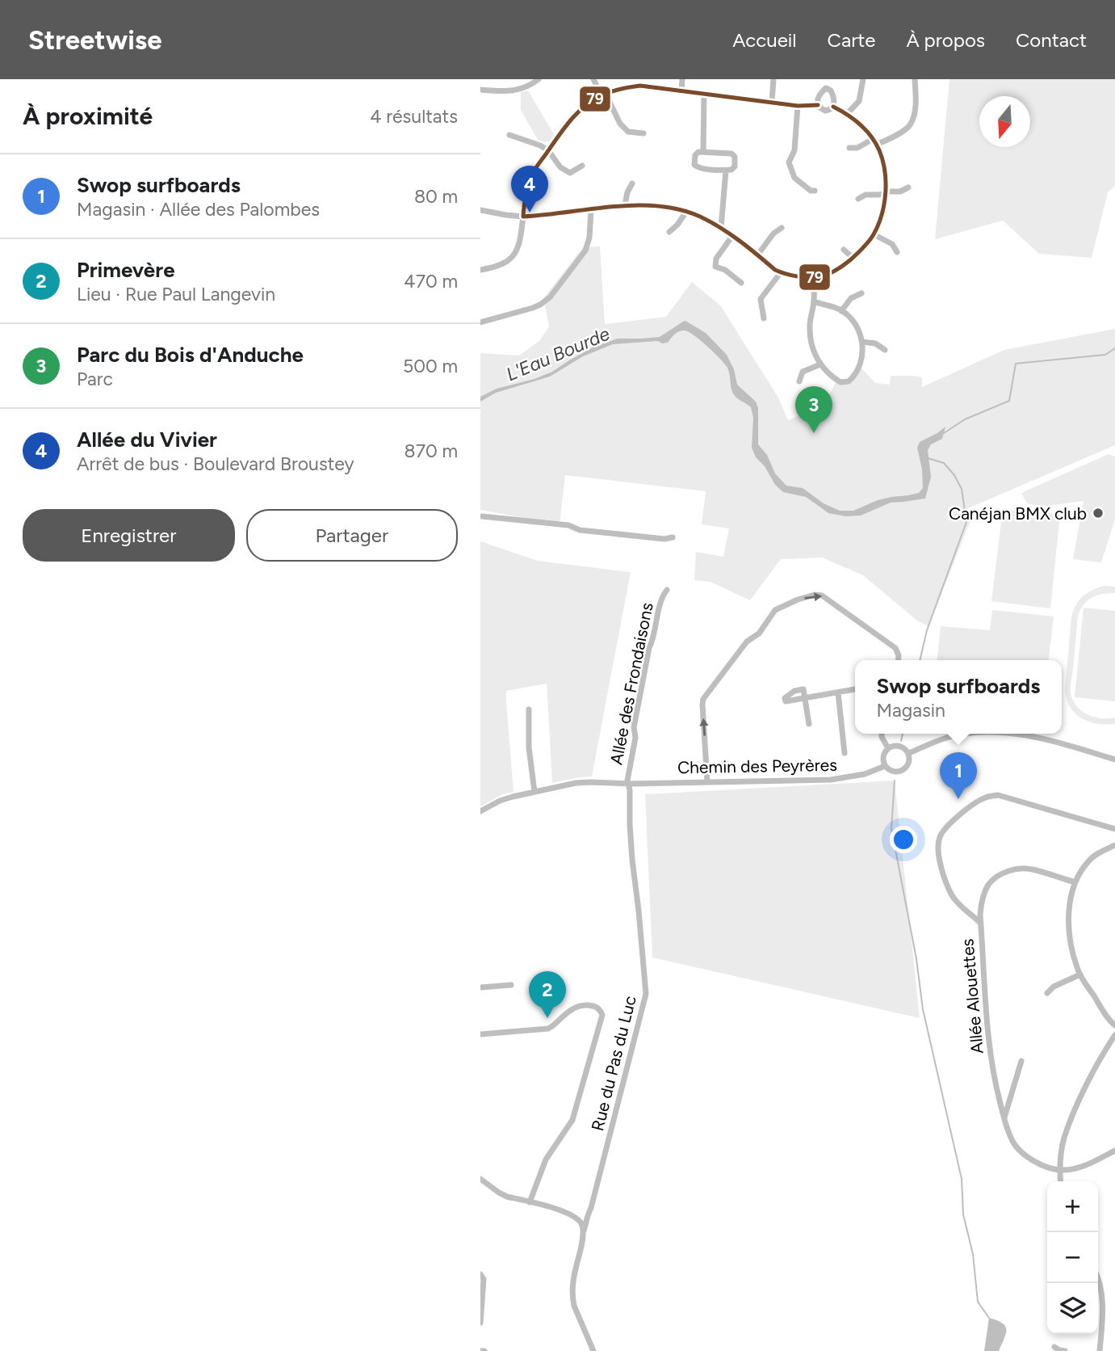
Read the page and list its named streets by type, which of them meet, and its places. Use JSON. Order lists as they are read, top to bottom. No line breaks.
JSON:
{"streets":{"street":["Allée des Frondaisons","Chemin des Peyrères","Allée Alouettes","Rue du Pas du Luc"]},"crossings":[["Allée des Frondaisons","Chemin des Peyrères"],["Allée des Frondaisons","Rue du Pas du Luc"],["Chemin des Peyrères","Rue du Pas du Luc"]],"water":["L'Eau Bourde"],"places":["Canéjan BMX club"],"lines":["transit line 79"],"north":"bottom","page":{"header":"Streetwise","nav":["Accueil","Carte","À propos","Contact"],"heading":["À proximité","4 résultats"],"list":[{"mark":"1","name":"Swop surfboards","note":"Magasin · Allée des Palombes","value":"80 m"},{"mark":"2","name":"Primevère","note":"Lieu · Rue Paul Langevin","value":"470 m"},{"mark":"3","name":"Parc du Bois d'Anduche","note":"Parc","value":"500 m"},{"mark":"4","name":"Allée du Vivier","note":"Arrêt de bus · Boulevard Broustey","value":"870 m"}],"pins":["4","3","1","2"],"buttons":["Enregistrer","Partager"],"popup":["Swop surfboards","Magasin"],"map_buttons":["+","−"]}}
